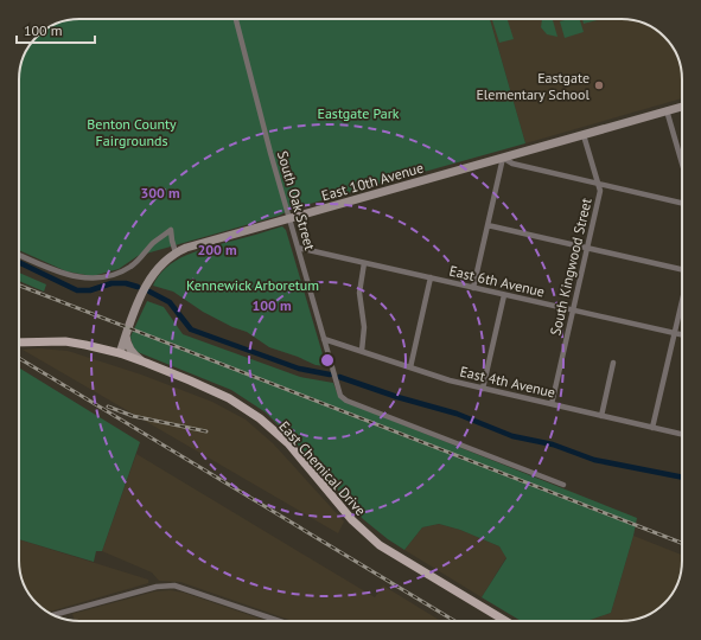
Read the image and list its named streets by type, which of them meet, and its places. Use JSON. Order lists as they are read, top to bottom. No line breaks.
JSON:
{"streets":{"main road":["East Chemical Drive"],"street":["East 10th Avenue","South Oak Street","South Kingwood Street","East 6th Avenue","East 4th Avenue"]},"crossings":[["East 10th Avenue","South Oak Street"],["East 10th Avenue","South Kingwood Street"],["East 10th Avenue","East Chemical Drive"],["South Oak Street","East 6th Avenue"],["South Oak Street","East 4th Avenue"],["South Kingwood Street","East 6th Avenue"],["South Kingwood Street","East 4th Avenue"]],"parks":["Eastgate Park","Benton County Fairgrounds","Kennewick Arboretum"],"places":["Eastgate Elementary School"],"scale_bar":"100 m","rings":["300 m","200 m","100 m"]}
